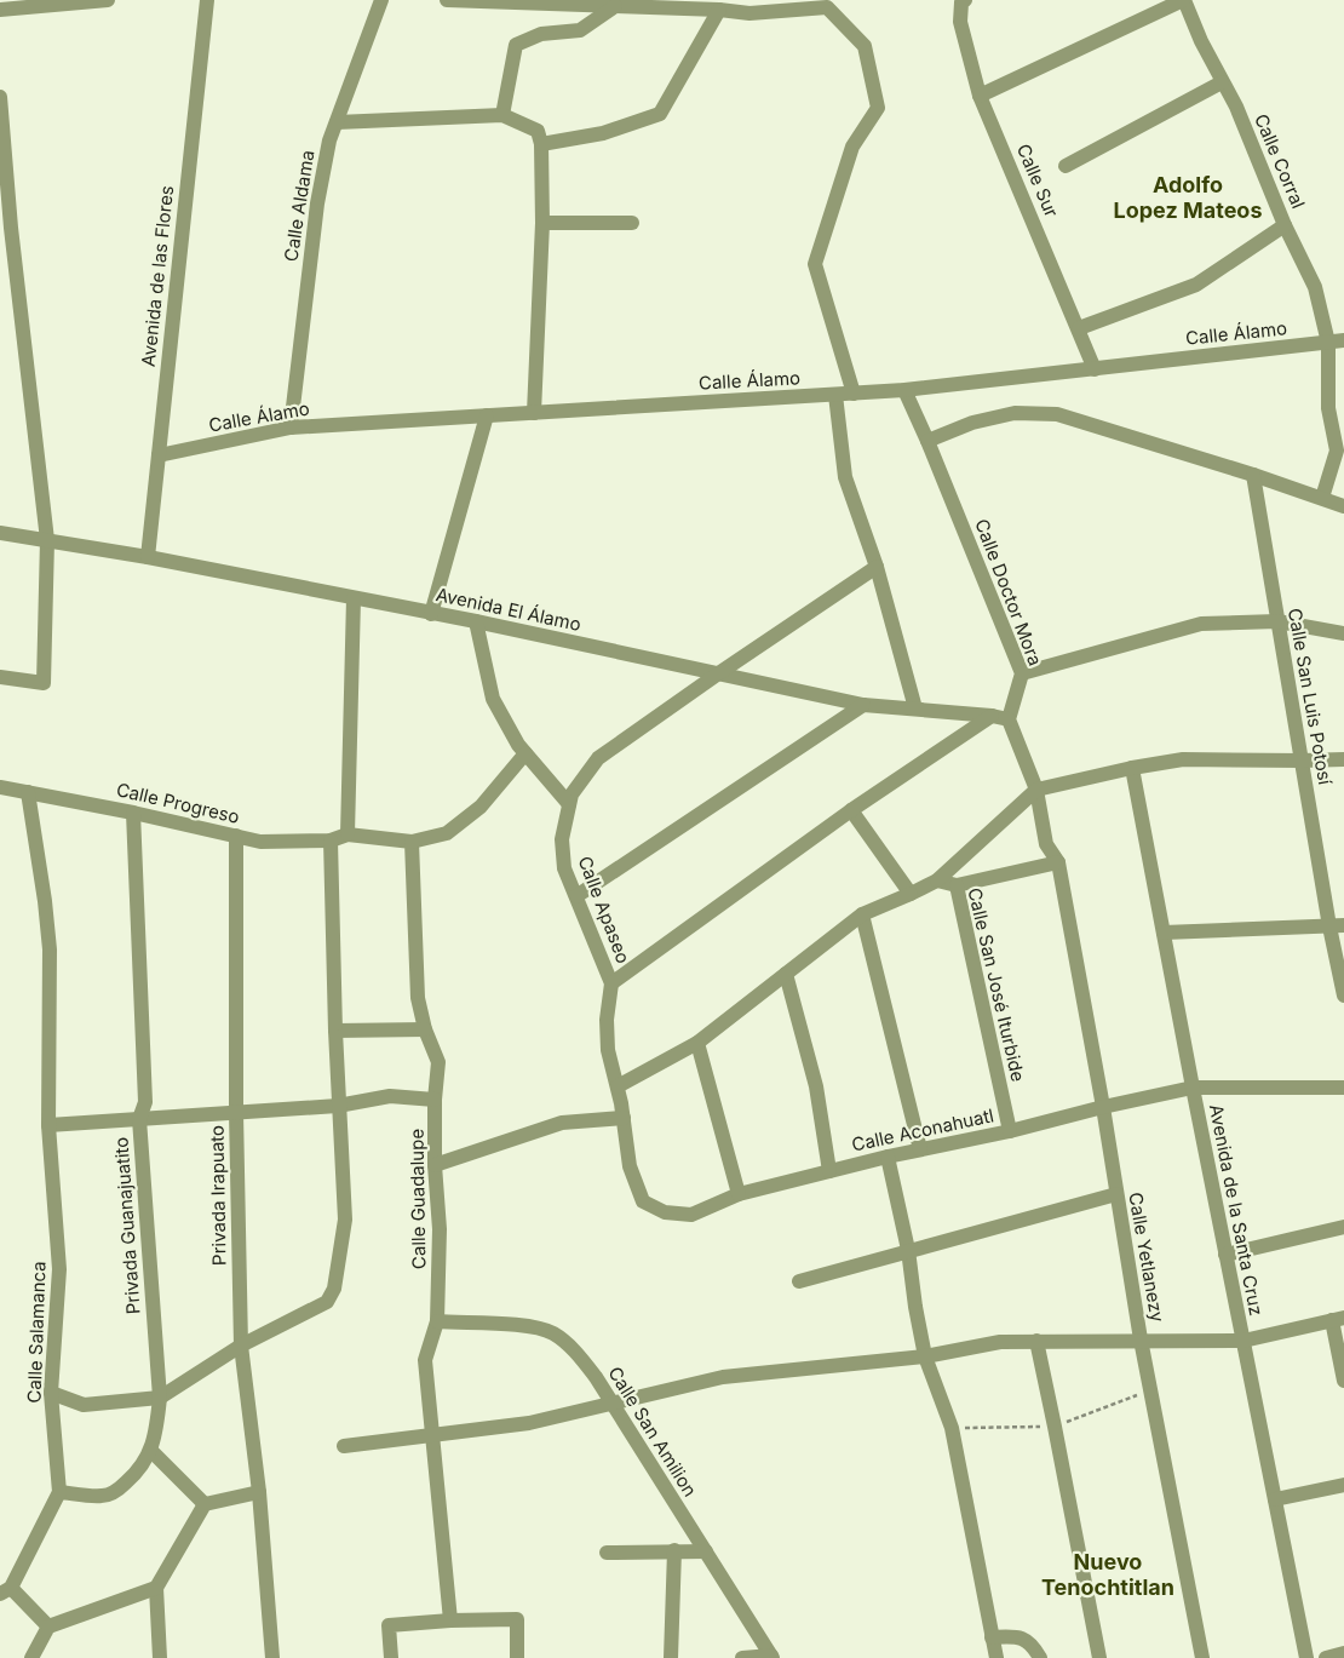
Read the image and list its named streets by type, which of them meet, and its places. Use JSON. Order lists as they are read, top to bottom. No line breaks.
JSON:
{"streets":{"street":["Calle Corral","Calle Sur","Calle Aldama","Avenida de las Flores","Calle Álamo","Calle Doctor Mora","Avenida El Álamo","Calle San Luis Potosí","Calle Progreso","Calle Apaseo","Calle San José Iturbide","Calle Aconahuatl","Privada Irapuato","Calle Guadalupe","Avenida de la Santa Cruz","Privada Guanajuatito","Calle Yetlanezy","Calle Salamanca","Calle San Amilion"]},"crossings":[["Calle Corral","Calle Álamo"],["Calle Sur","Calle Álamo"],["Calle Aldama","Calle Álamo"],["Avenida de las Flores","Calle Álamo"],["Avenida de las Flores","Avenida El Álamo"],["Calle Álamo","Calle Doctor Mora"],["Calle Doctor Mora","Avenida El Álamo"],["Avenida El Álamo","Calle Apaseo"],["Calle Progreso","Privada Irapuato"],["Calle Progreso","Privada Guanajuatito"],["Calle Progreso","Calle Salamanca"],["Calle Apaseo","Calle Aconahuatl"],["Calle San José Iturbide","Calle Aconahuatl"],["Calle Aconahuatl","Avenida de la Santa Cruz"],["Calle Aconahuatl","Calle Yetlanezy"],["Calle Guadalupe","Calle San Amilion"],["Privada Guanajuatito","Calle Salamanca"]],"districts":["Adolfo Lopez Mateos","Nuevo Tenochtitlan"]}
